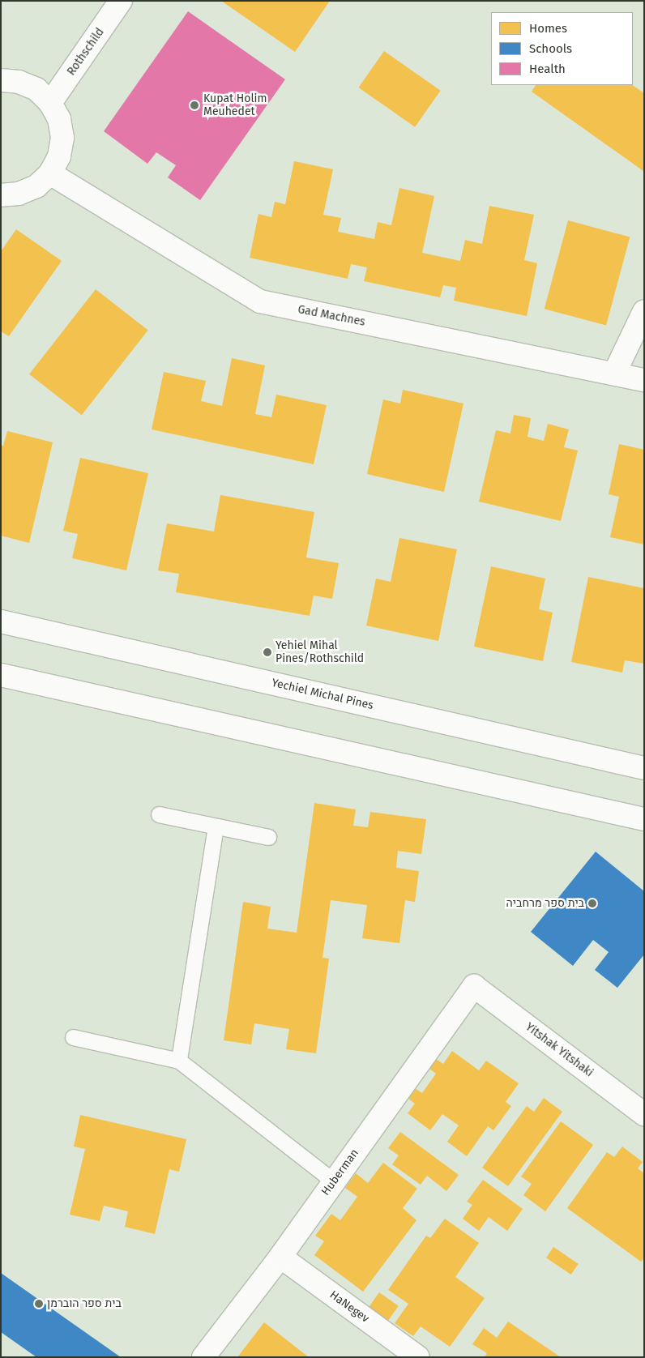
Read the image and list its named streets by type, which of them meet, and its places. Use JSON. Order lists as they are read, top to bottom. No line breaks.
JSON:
{"streets":{"street":["Rothschild","Gad Machnes","Yechiel Michal Pines","Yitshak Yitshaki","Huberman","HaNegev"]},"crossings":[["Yitshak Yitshaki","Huberman"],["Huberman","HaNegev"]],"places":["Kupat Holim Meuhedet","Yehiel Mihal Pines/Rothschild","בית ספר מרחביה","בית ספר הוברמן"],"legend":["Homes","Schools","Health"]}
